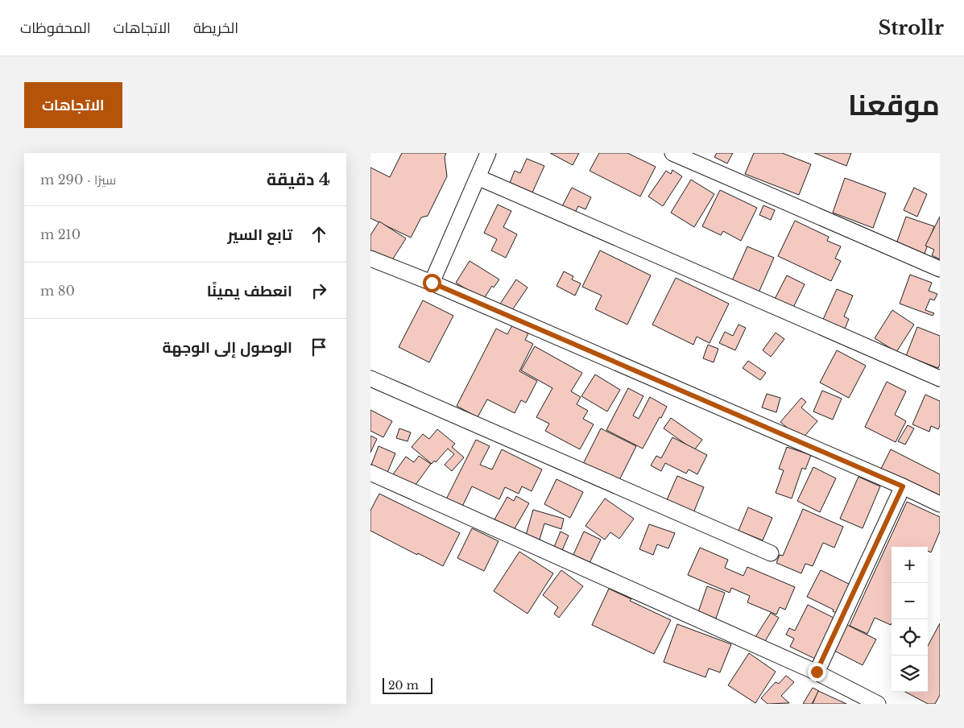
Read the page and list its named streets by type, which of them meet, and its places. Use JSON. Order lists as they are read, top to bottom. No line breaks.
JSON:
{"scale_bar":"20 m","page":{"header":"Strollr","nav":["الخريطة","الاتجاهات","المحفوظات"],"title":"موقعنا","buttons":"الاتجاهات","heading":["4 دقيقة","سيرًا · 290 m"],"list":[["تابع السير","210 m"],["انعطف يمينًا","80 m"],"الوصول إلى الوجهة"],"map_buttons":["+","−"],"scale":"20 m"}}
